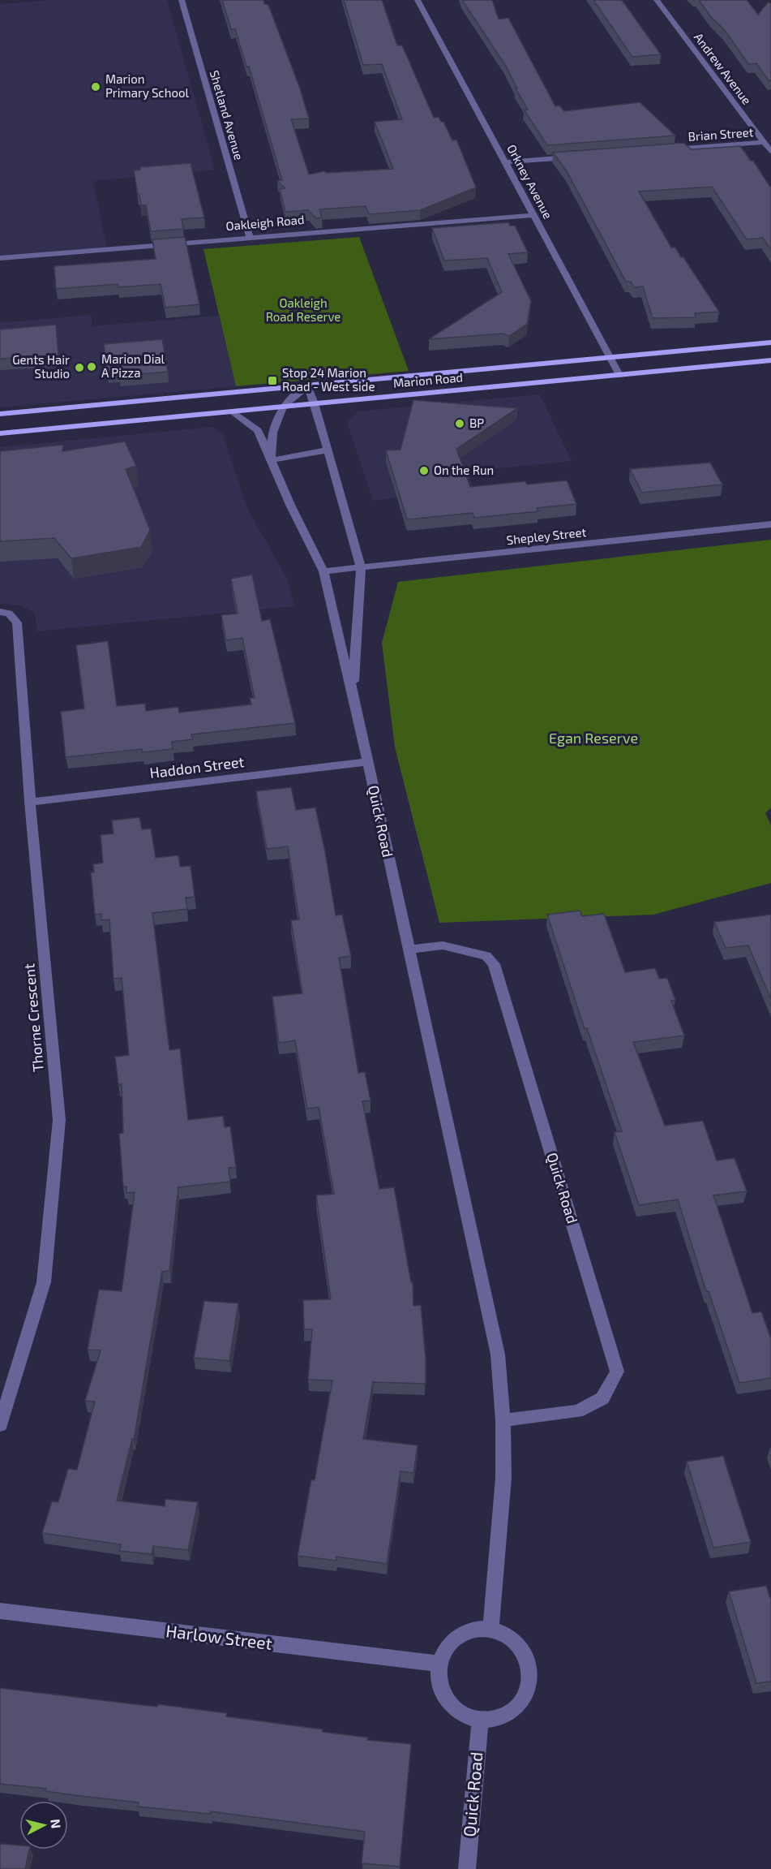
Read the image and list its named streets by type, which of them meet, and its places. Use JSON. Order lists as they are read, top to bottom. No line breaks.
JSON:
{"streets":{"main road":["Marion Road"],"street":["Andrew Avenue","Shetland Avenue","Brian Street","Orkney Avenue","Oakleigh Road","Shepley Street","Haddon Street","Quick Road","Thorne Crescent","Harlow Street"]},"crossings":[["Andrew Avenue","Brian Street"],["Shetland Avenue","Oakleigh Road"],["Orkney Avenue","Oakleigh Road"],["Orkney Avenue","Marion Road"],["Marion Road","Quick Road"],["Shepley Street","Quick Road"],["Haddon Street","Quick Road"],["Haddon Street","Thorne Crescent"],["Quick Road","Harlow Street"]],"parks":["Oakleigh Road Reserve","Egan Reserve"],"places":{"other":["Marion Primary School","Marion Dial A Pizza","Gents Hair Studio","BP","On the Run"],"transit":["Stop 24 Marion Road - West side"]},"north":"right"}
